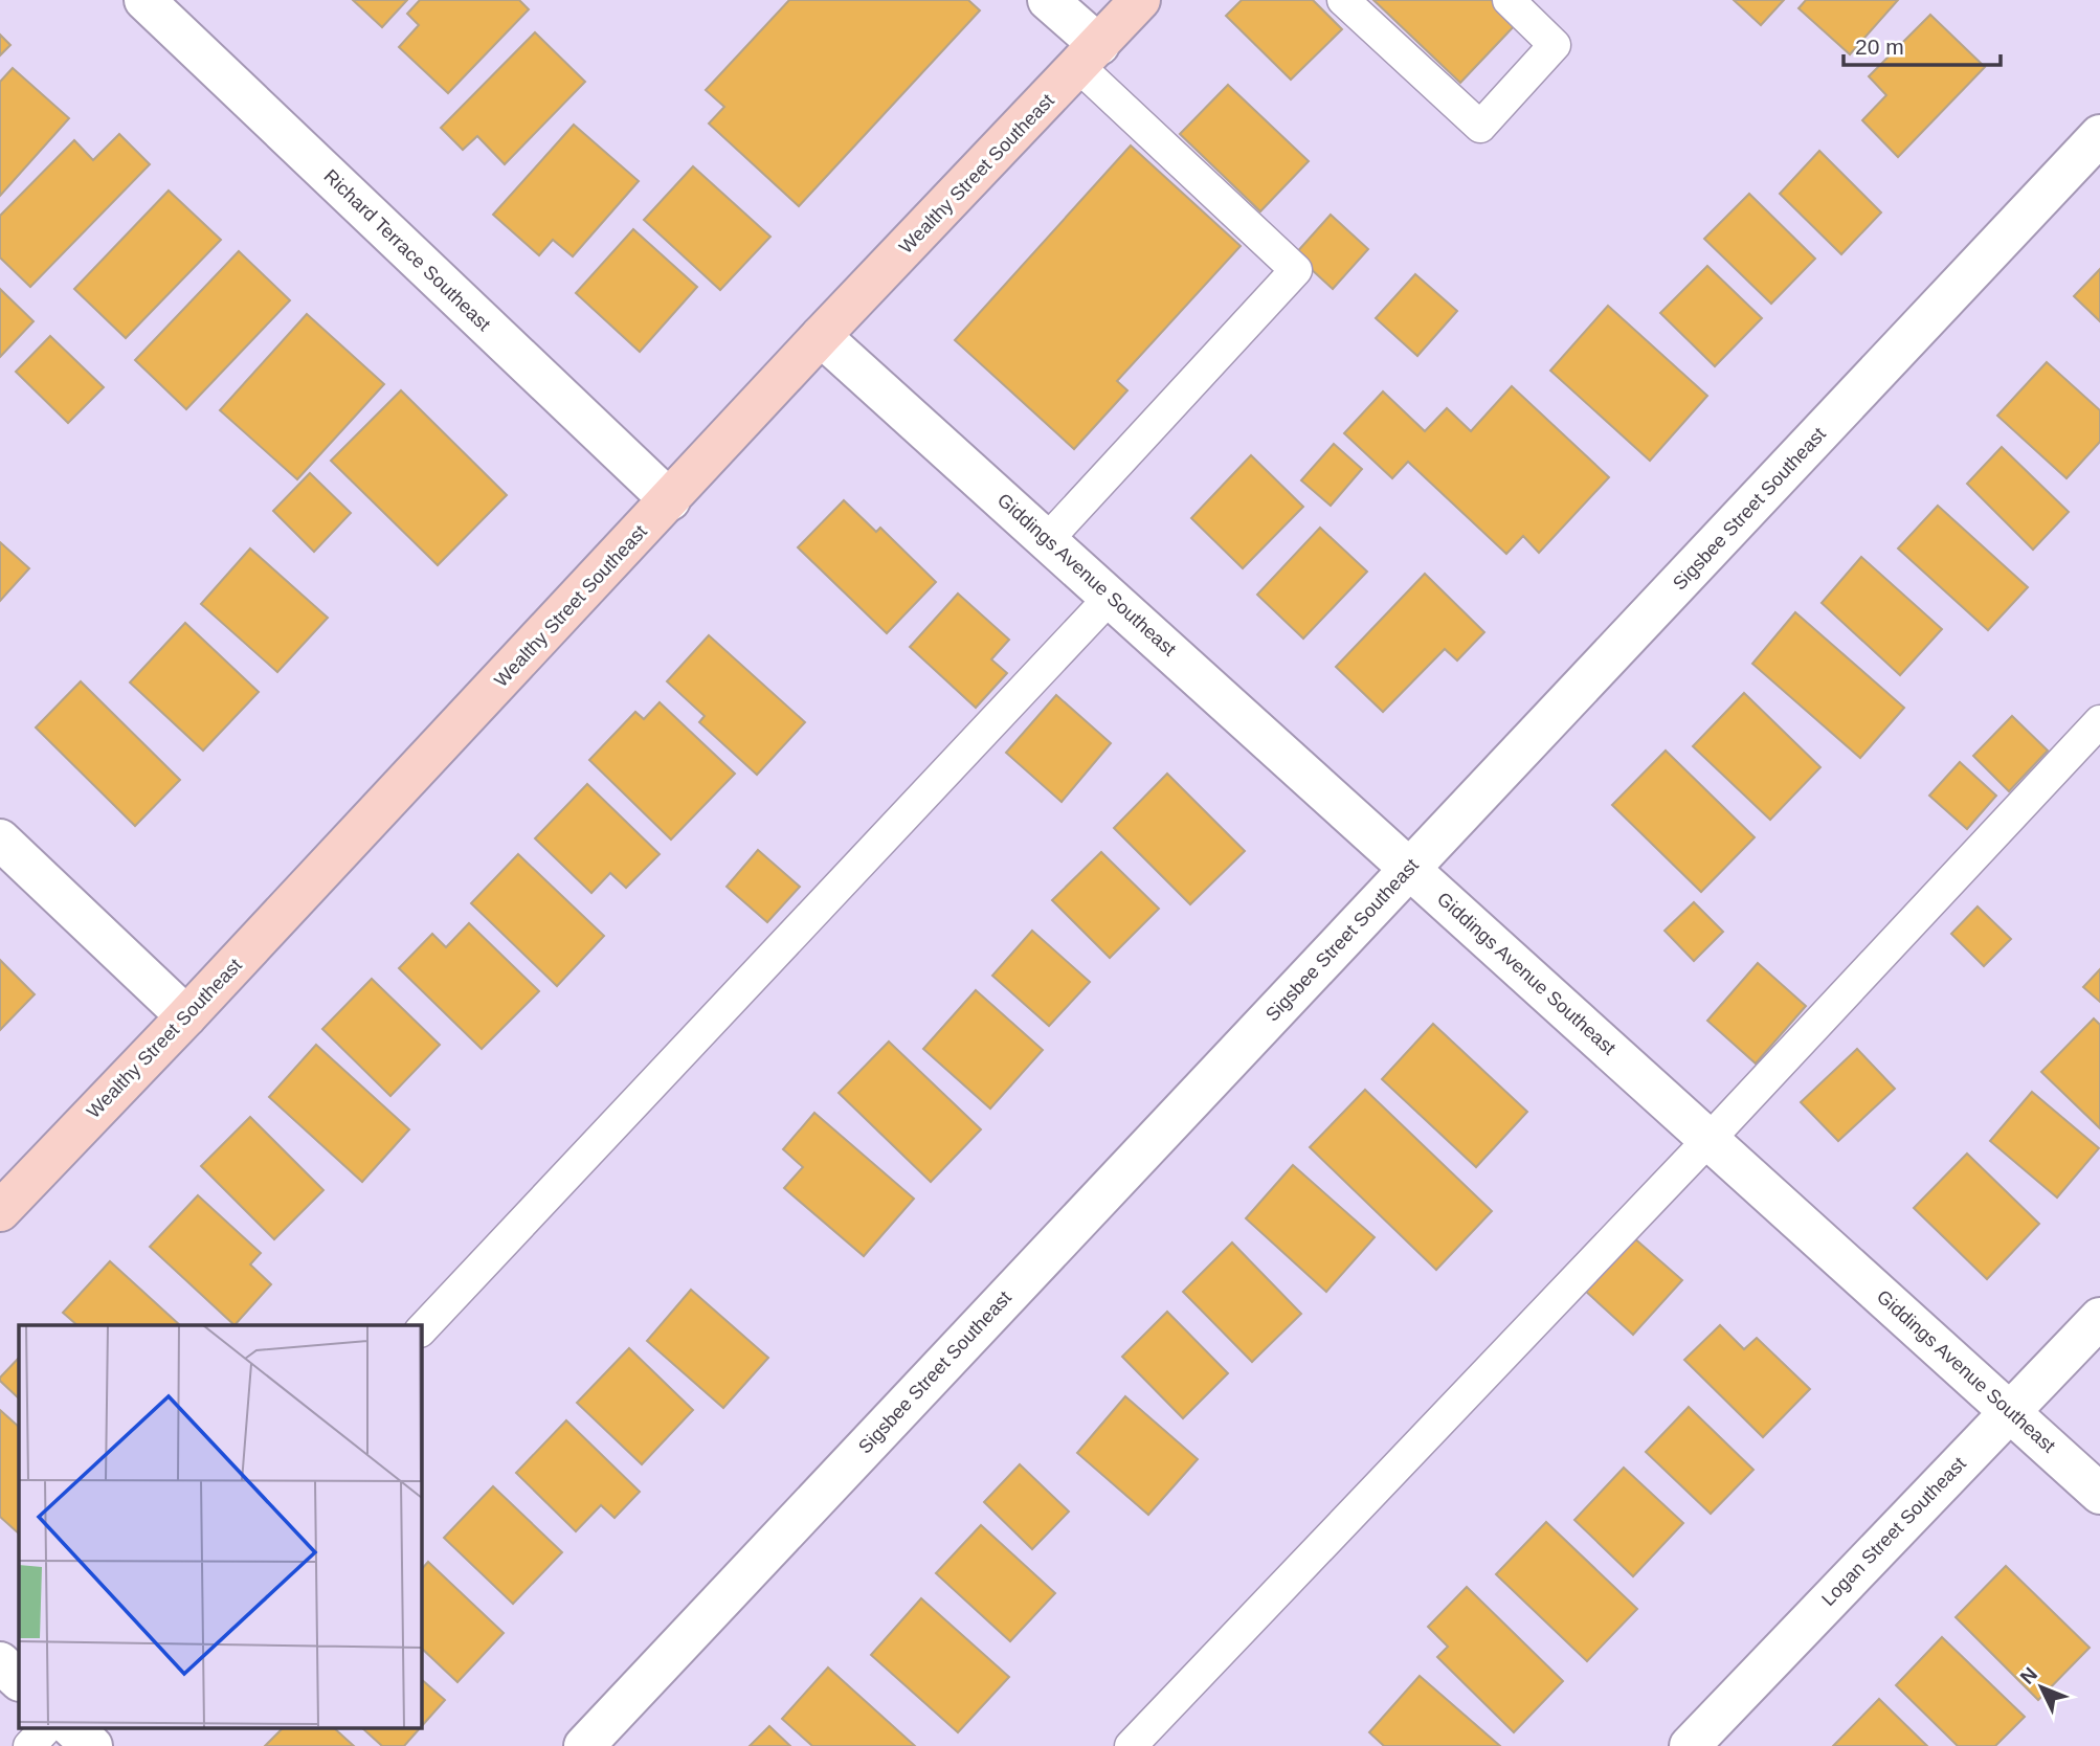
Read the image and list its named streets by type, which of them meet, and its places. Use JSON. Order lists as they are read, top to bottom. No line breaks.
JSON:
{"streets":{"main road":["Wealthy Street Southeast"],"street":["Richard Terrace Southeast","Sigsbee Street Southeast","Giddings Avenue Southeast","Logan Street Southeast"]},"crossings":[["Wealthy Street Southeast","Richard Terrace Southeast"],["Wealthy Street Southeast","Giddings Avenue Southeast"],["Sigsbee Street Southeast","Giddings Avenue Southeast"],["Giddings Avenue Southeast","Logan Street Southeast"]],"scale_bar":"20 m","north":"top left"}
